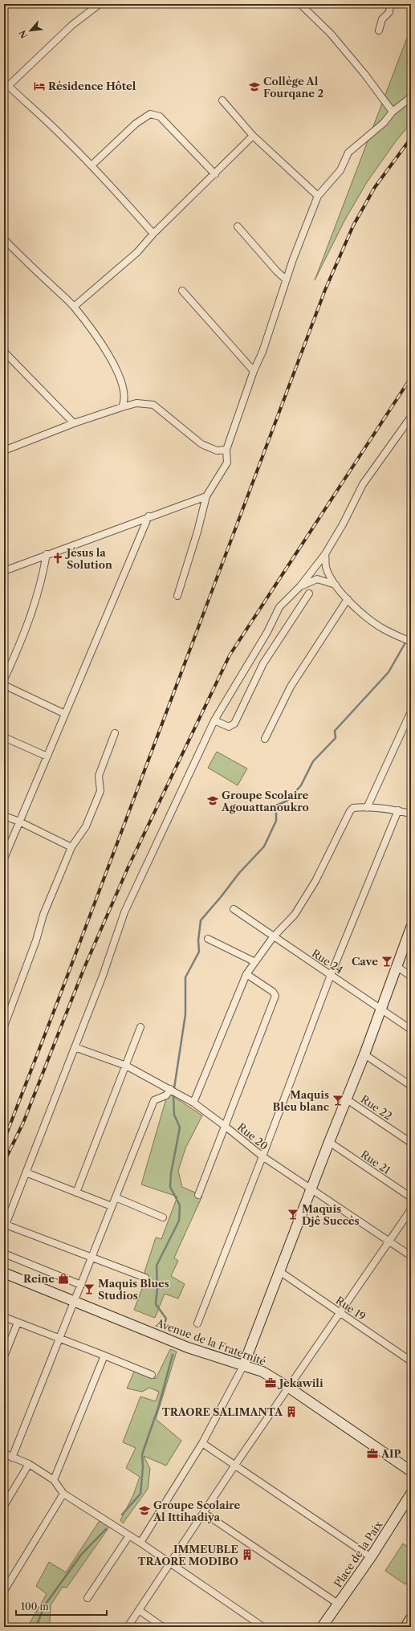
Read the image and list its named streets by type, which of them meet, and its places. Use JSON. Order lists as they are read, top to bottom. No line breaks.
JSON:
{"streets":{"main road":["Avenue de la Fraternité","Place de la Paix"],"street":["Rue 24","Rue 22","Rue 20","Rue 21","Rue 19"]},"places":{"hotel":["Résidence Hôtel"],"school or university":["Collège Al Fourqane 2","Groupe Scolaire Agouattanoukro","Groupe Scolaire Al Ittihadiya"],"church":["Jésus la Solution"],"bar":["Cave","Maquis Bleu blanc","Maquis Djê Succès","Maquis Blues Studios"],"shop":["Reine"],"office":["Jekawili","AIP"],"building":["TRAORE SALIMANTA","IMMEUBLE TRAORE MODIBO"]},"scale_bar":"100 m","north":"bottom left"}
